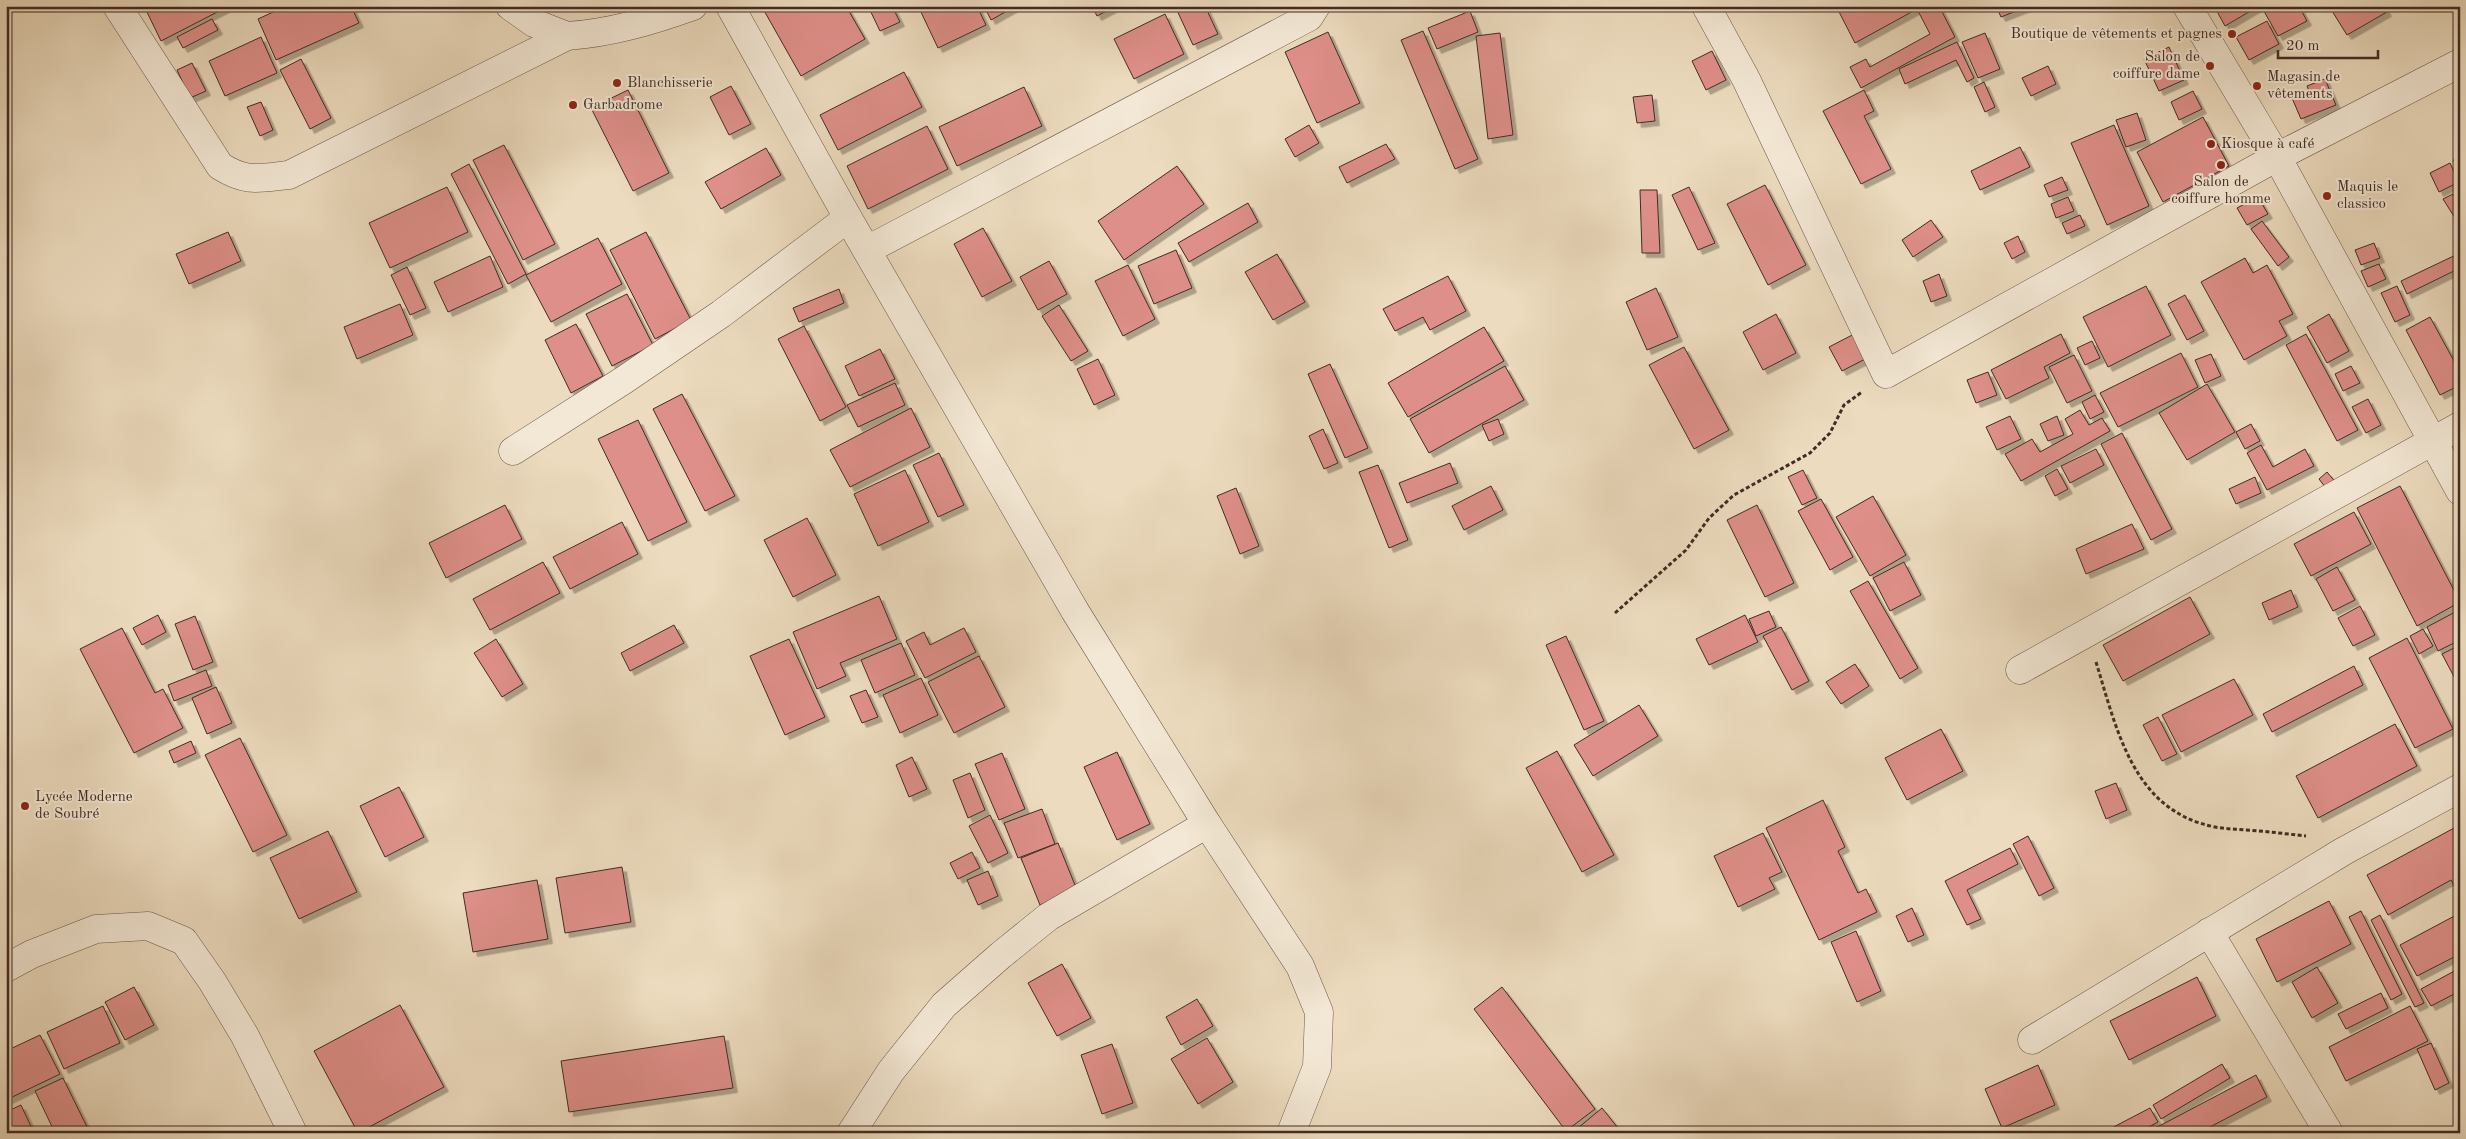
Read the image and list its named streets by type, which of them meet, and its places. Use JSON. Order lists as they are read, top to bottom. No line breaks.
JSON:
{"places":["Boutique de vêtements et pagnes","Salon de coiffure dame","Blanchisserie","Magasin de vêtements","Garbadrome","Kiosque à café","Salon de coiffure homme","Maquis le classico","Lycée Moderne de Soubré"],"scale_bar":"20 m"}
